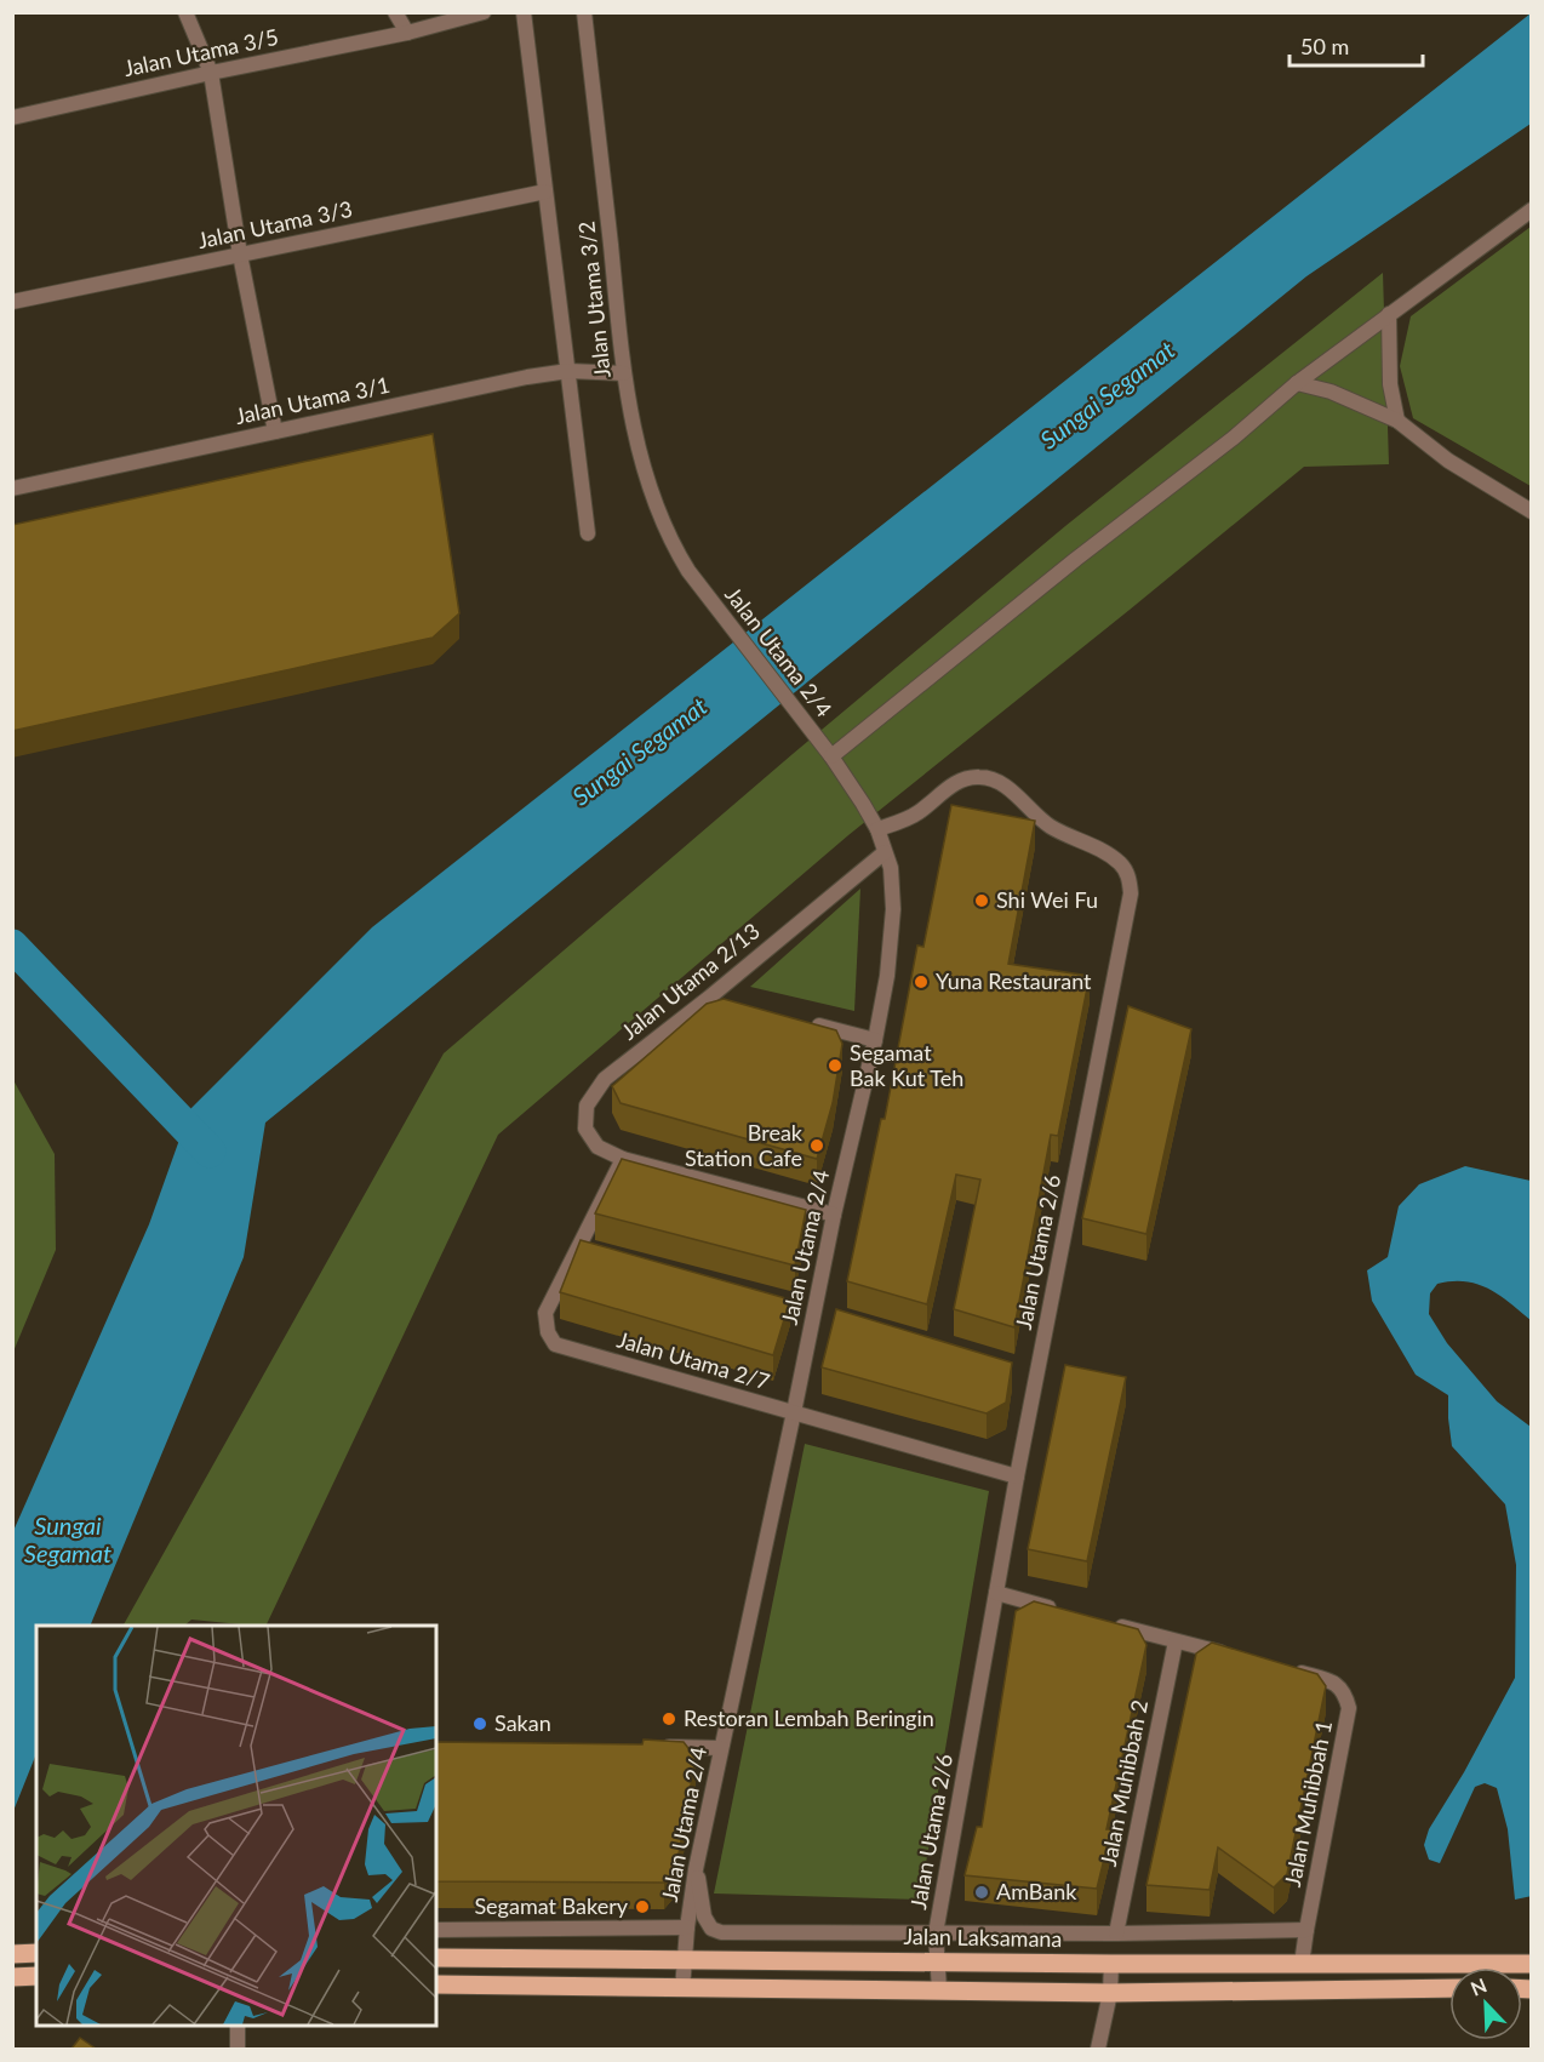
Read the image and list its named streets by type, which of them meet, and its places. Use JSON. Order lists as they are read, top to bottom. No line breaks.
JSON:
{"streets":{"main road":["Jalan Laksamana"],"street":["Jalan Utama 3/5","Jalan Utama 3/3","Jalan Utama 3/2","Jalan Utama 3/1","Jalan Utama 2/4","Jalan Utama 2/13","Jalan Utama 2/6","Jalan Utama 2/7","Jalan Muhibbah 2","Jalan Muhibbah 1"]},"crossings":[["Jalan Utama 3/3","Jalan Utama 3/2"],["Jalan Utama 3/2","Jalan Utama 3/1"],["Jalan Utama 3/2","Jalan Utama 2/4"],["Jalan Utama 2/4","Jalan Utama 2/13"],["Jalan Utama 2/4","Jalan Utama 2/6"],["Jalan Utama 2/4","Jalan Utama 2/7"],["Jalan Utama 2/4","Jalan Laksamana"],["Jalan Utama 2/13","Jalan Utama 2/7"],["Jalan Utama 2/6","Jalan Utama 2/7"],["Jalan Utama 2/6","Jalan Laksamana"],["Jalan Muhibbah 1","Jalan Laksamana"]],"water":["Sungai Segamat"],"places":["Shi Wei Fu","Yuna Restaurant","Segamat Bak Kut Teh","Break Station Cafe","Restoran Lembah Beringin","Sakan","AmBank","Segamat Bakery"],"scale_bar":"50 m","north":"top left"}
